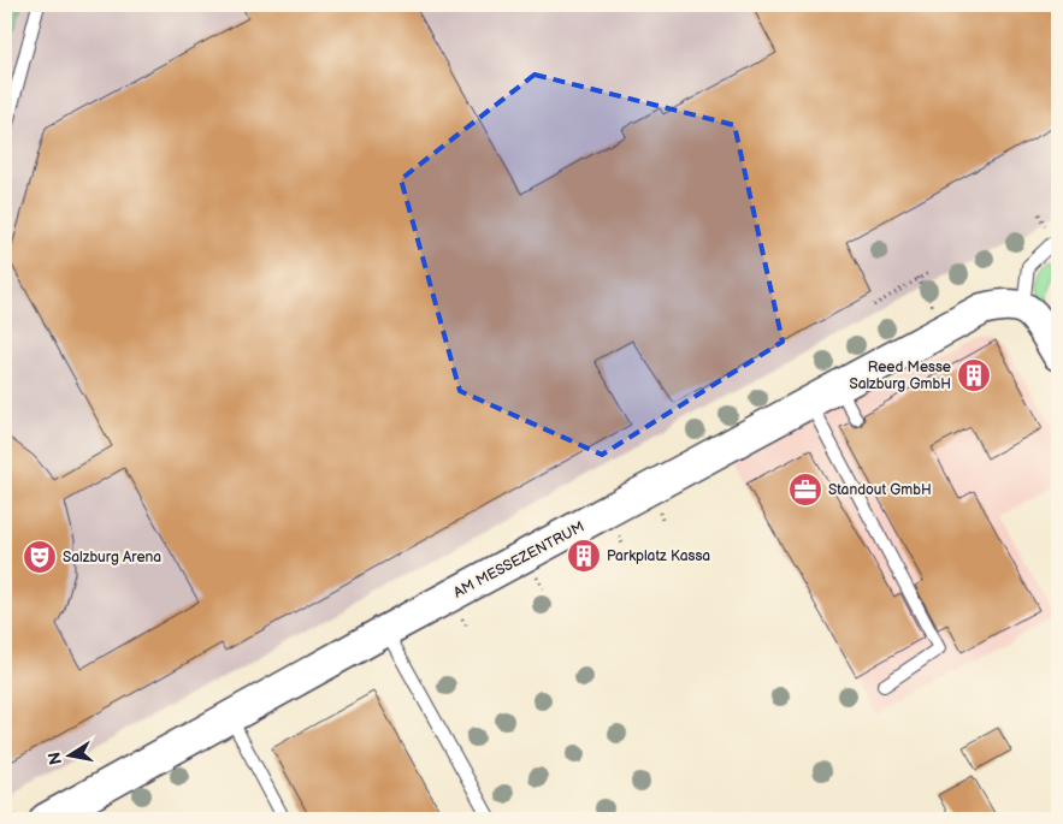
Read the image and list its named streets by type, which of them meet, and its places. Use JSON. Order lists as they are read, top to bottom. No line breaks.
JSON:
{"streets":{"street":["AM MESSEZENTRUM"]},"places":{"building":["Reed Messe Salzburg GmbH","Parkplatz Kassa"],"office":["Standout GmbH"],"theatre":["Salzburg Arena"]},"north":"left"}
